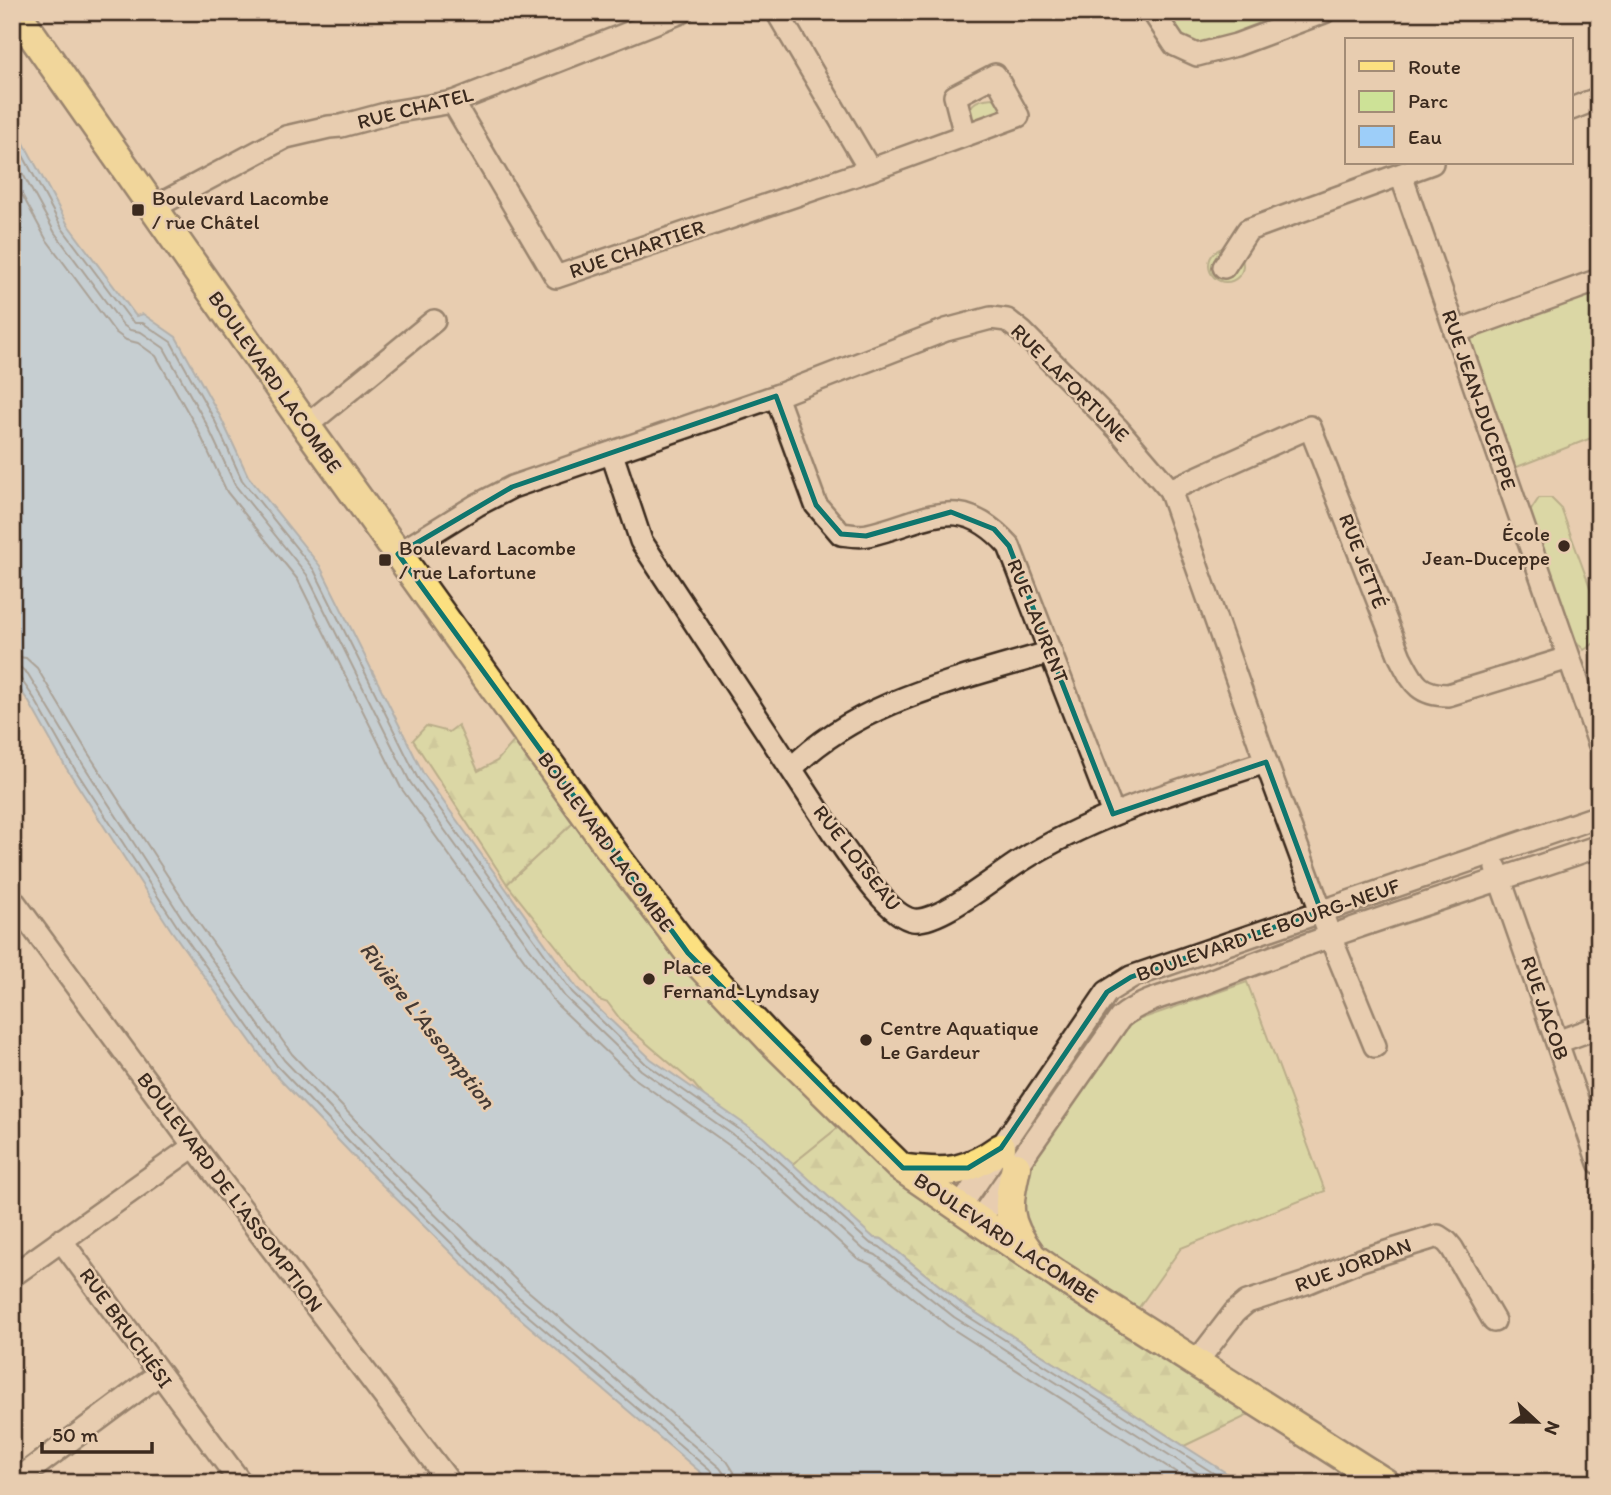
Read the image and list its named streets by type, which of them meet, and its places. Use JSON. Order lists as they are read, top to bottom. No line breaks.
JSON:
{"streets":{"main road":["BOULEVARD LACOMBE"],"street":["RUE CHATEL","RUE CHARTIER","RUE LAFORTUNE","RUE JEAN-DUCEPPE","RUE JETTÉ","RUE LAURENT","RUE LOISEAU","BOULEVARD LE BOURG-NEUF","RUE JACOB","BOULEVARD DE L'ASSOMPTION","RUE JORDAN","RUE BRUCHÉSI"]},"crossings":[["RUE CHATEL","RUE CHARTIER"],["RUE CHATEL","BOULEVARD LACOMBE"],["BOULEVARD LACOMBE","RUE LAFORTUNE"],["BOULEVARD LACOMBE","BOULEVARD LE BOURG-NEUF"],["BOULEVARD LACOMBE","RUE JORDAN"],["RUE LAFORTUNE","RUE JETTÉ"],["RUE LAFORTUNE","RUE LAURENT"],["RUE LAFORTUNE","RUE LOISEAU"],["RUE LAFORTUNE","BOULEVARD LE BOURG-NEUF"],["RUE JEAN-DUCEPPE","RUE JETTÉ"],["RUE LAURENT","RUE LOISEAU"],["BOULEVARD LE BOURG-NEUF","RUE JACOB"]],"water":["Rivière L'Assomption"],"places":{"transit":["Boulevard Lacombe / rue Châtel","Boulevard Lacombe / rue Lafortune"],"other":["École Jean-Duceppe","Place Fernand-Lyndsay","Centre Aquatique Le Gardeur"]},"legend":["Route","Parc","Eau"],"scale_bar":"50 m","north":"right"}
